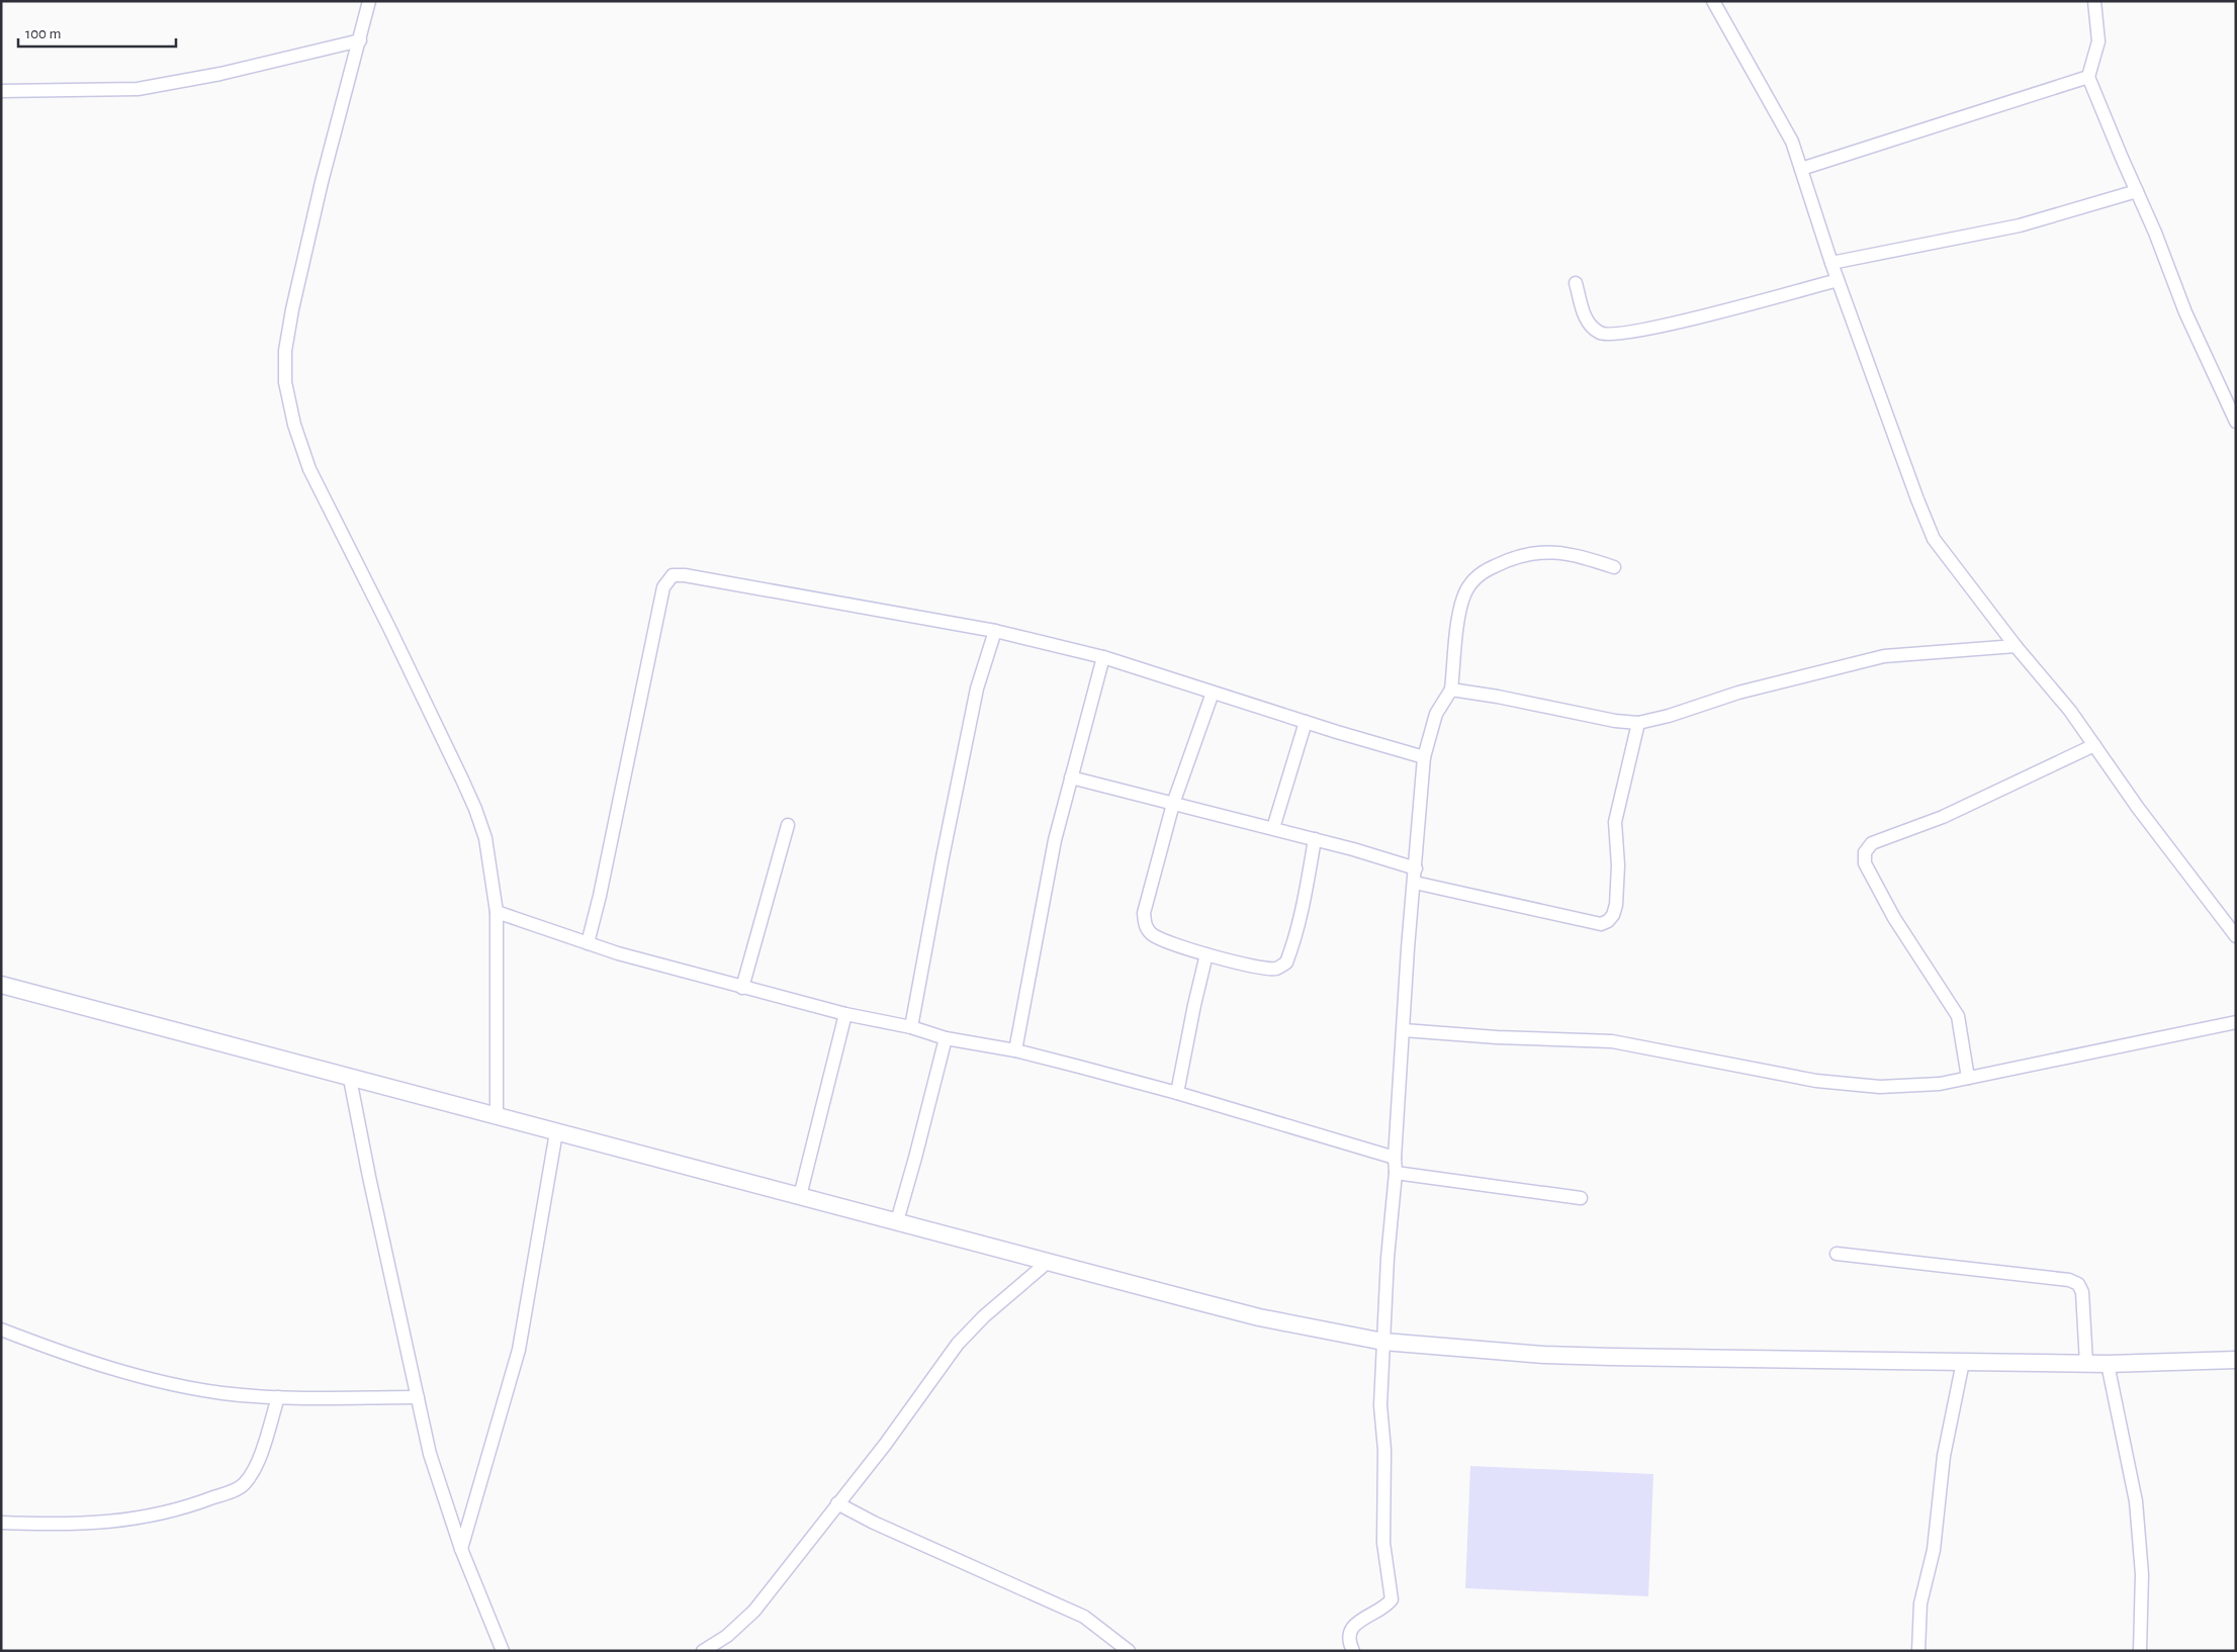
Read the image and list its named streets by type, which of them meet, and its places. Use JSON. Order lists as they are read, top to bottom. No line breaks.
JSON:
{"scale_bar":"100 m"}
